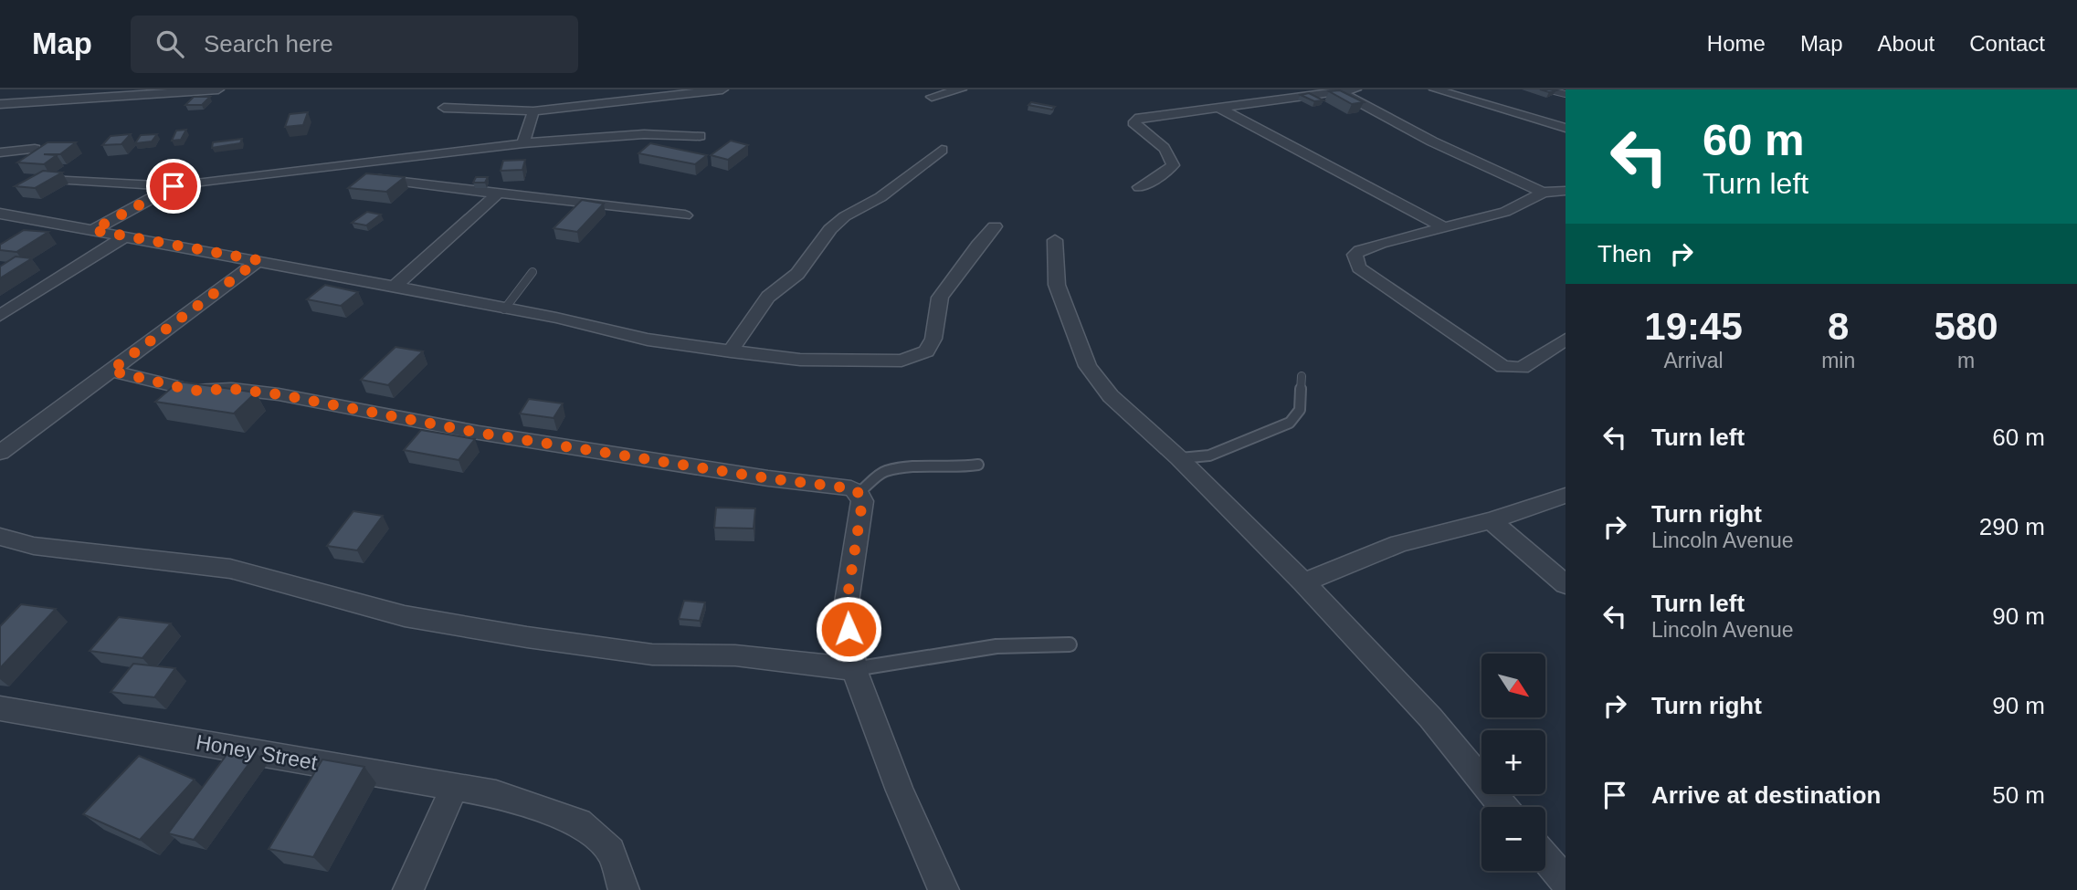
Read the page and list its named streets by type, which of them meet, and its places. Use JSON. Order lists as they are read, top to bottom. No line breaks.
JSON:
{"streets":{"street":["Honey Street"]},"north":"bottom right","page":{"header":"Map","search":"Search here","nav":["Home","Map","About","Contact"],"turn":["60 m","Turn left"],"then":"Then","eta":["19:45","Arrival","8","min","580","m"],"list":[{"name":"Turn left","value":"60 m"},{"name":"Turn right","note":"Lincoln Avenue","value":"290 m"},{"name":"Turn left","note":"Lincoln Avenue","value":"90 m"},{"name":"Turn right","value":"90 m"},{"name":"Arrive at destination","value":"50 m"}],"map_buttons":["+","−"]}}
